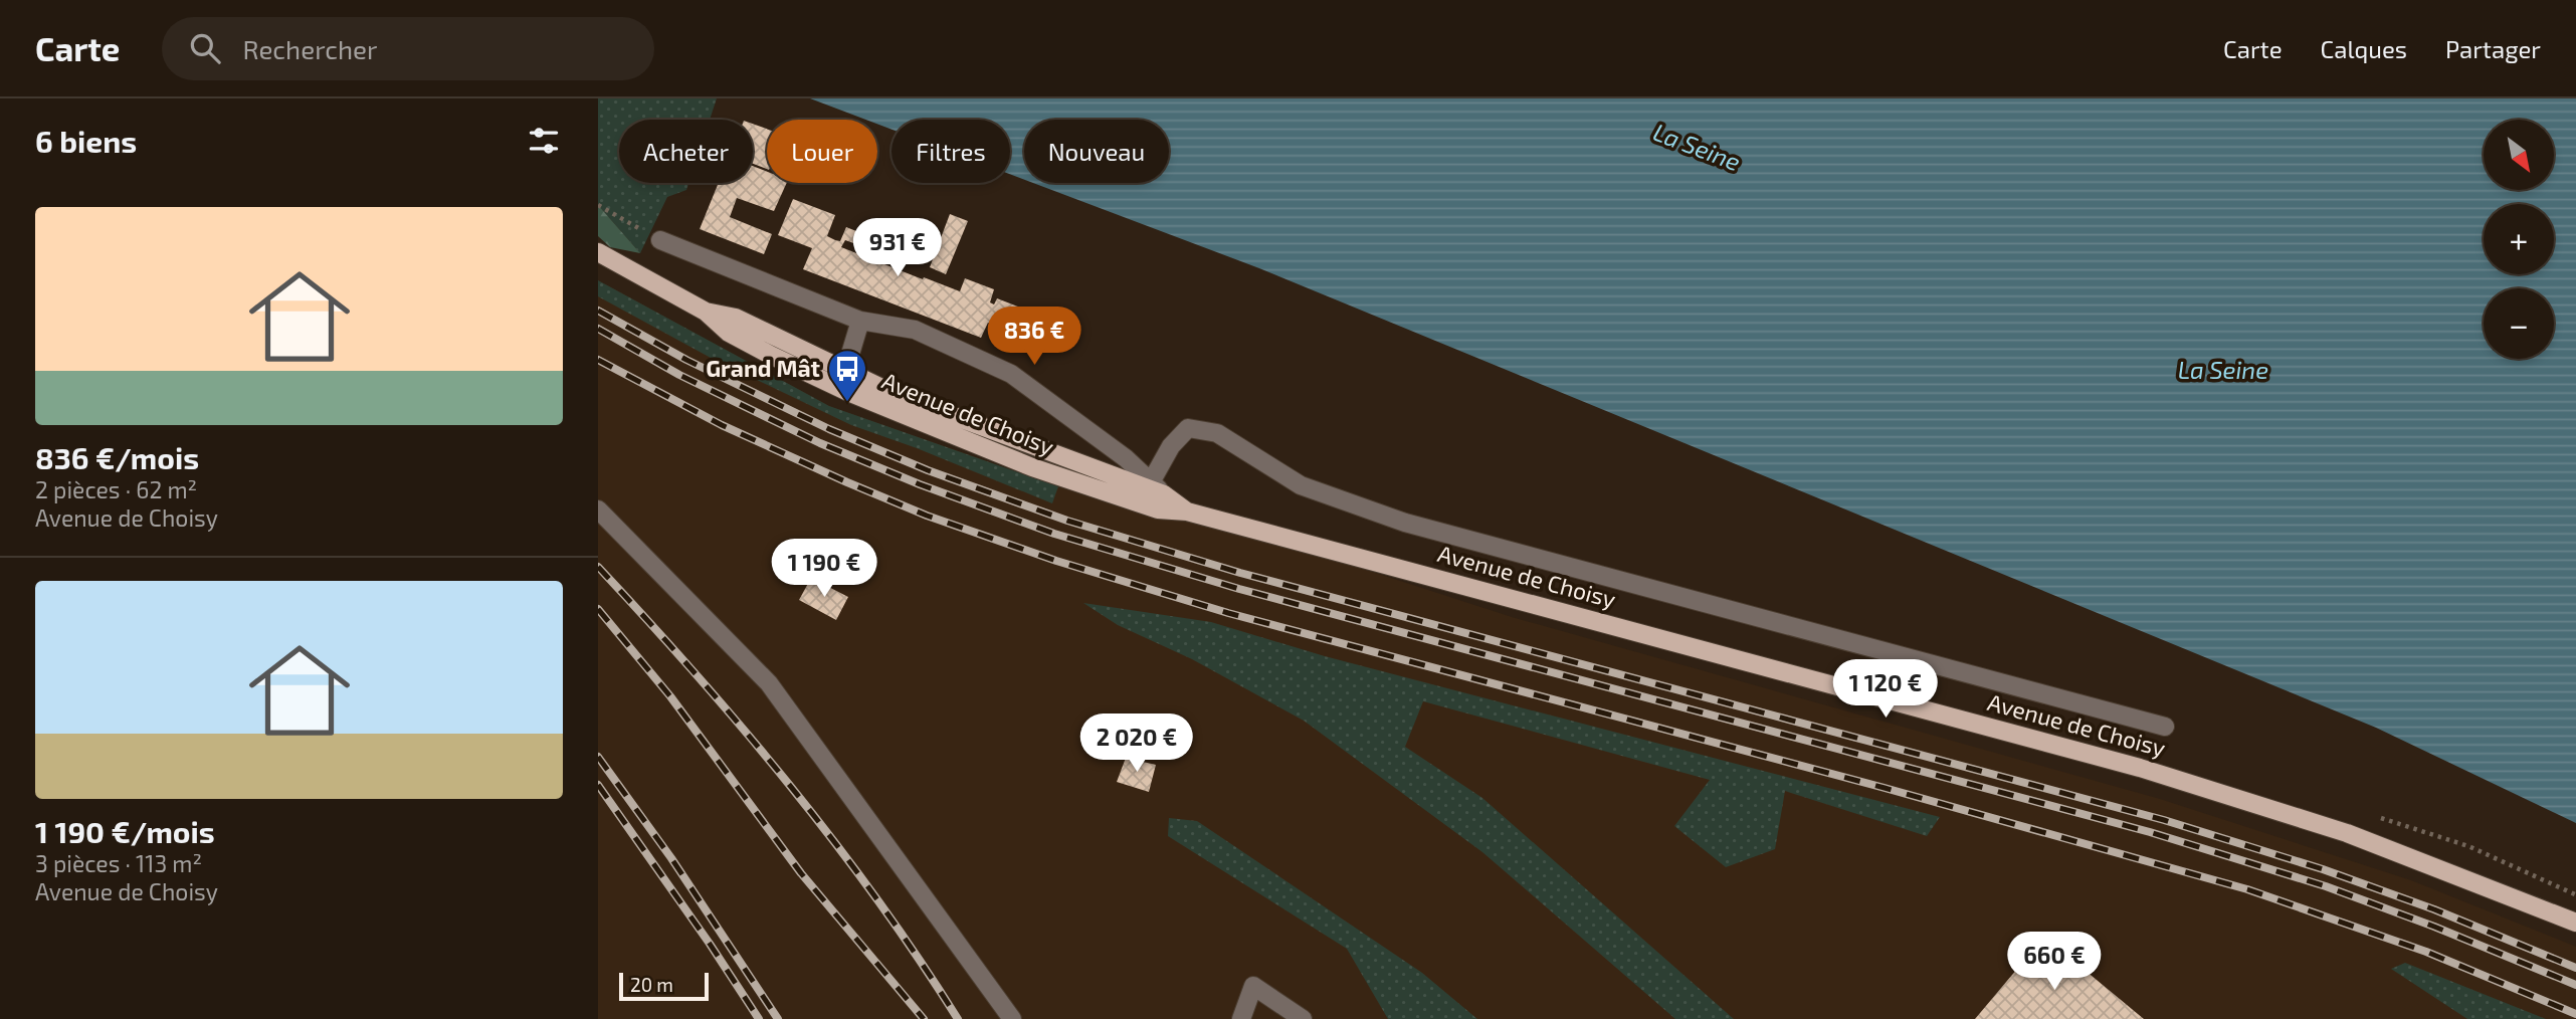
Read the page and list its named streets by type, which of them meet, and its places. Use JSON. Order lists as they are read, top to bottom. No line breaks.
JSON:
{"streets":{"main road":["Avenue de Choisy"]},"water":["La Seine"],"places":{"bus stop":["Grand Mât"]},"scale_bar":"20 m","north":"bottom right","page":{"header":"Carte","search":"Rechercher","nav":["Carte","Calques","Partager"],"heading":"6 biens","map_buttons":["+","−"],"chip":["Acheter","Louer","Filtres","Nouveau"],"list":[{"name":"836 €/mois","note":"2 pièces · 62 m² · Avenue de Choisy"},{"name":"1 190 €/mois","note":"3 pièces · 113 m² · Avenue de Choisy"}],"price":["931 €","836 €","1 190 €","1 120 €","2 020 €","660 €"],"scale":"20 m"}}
